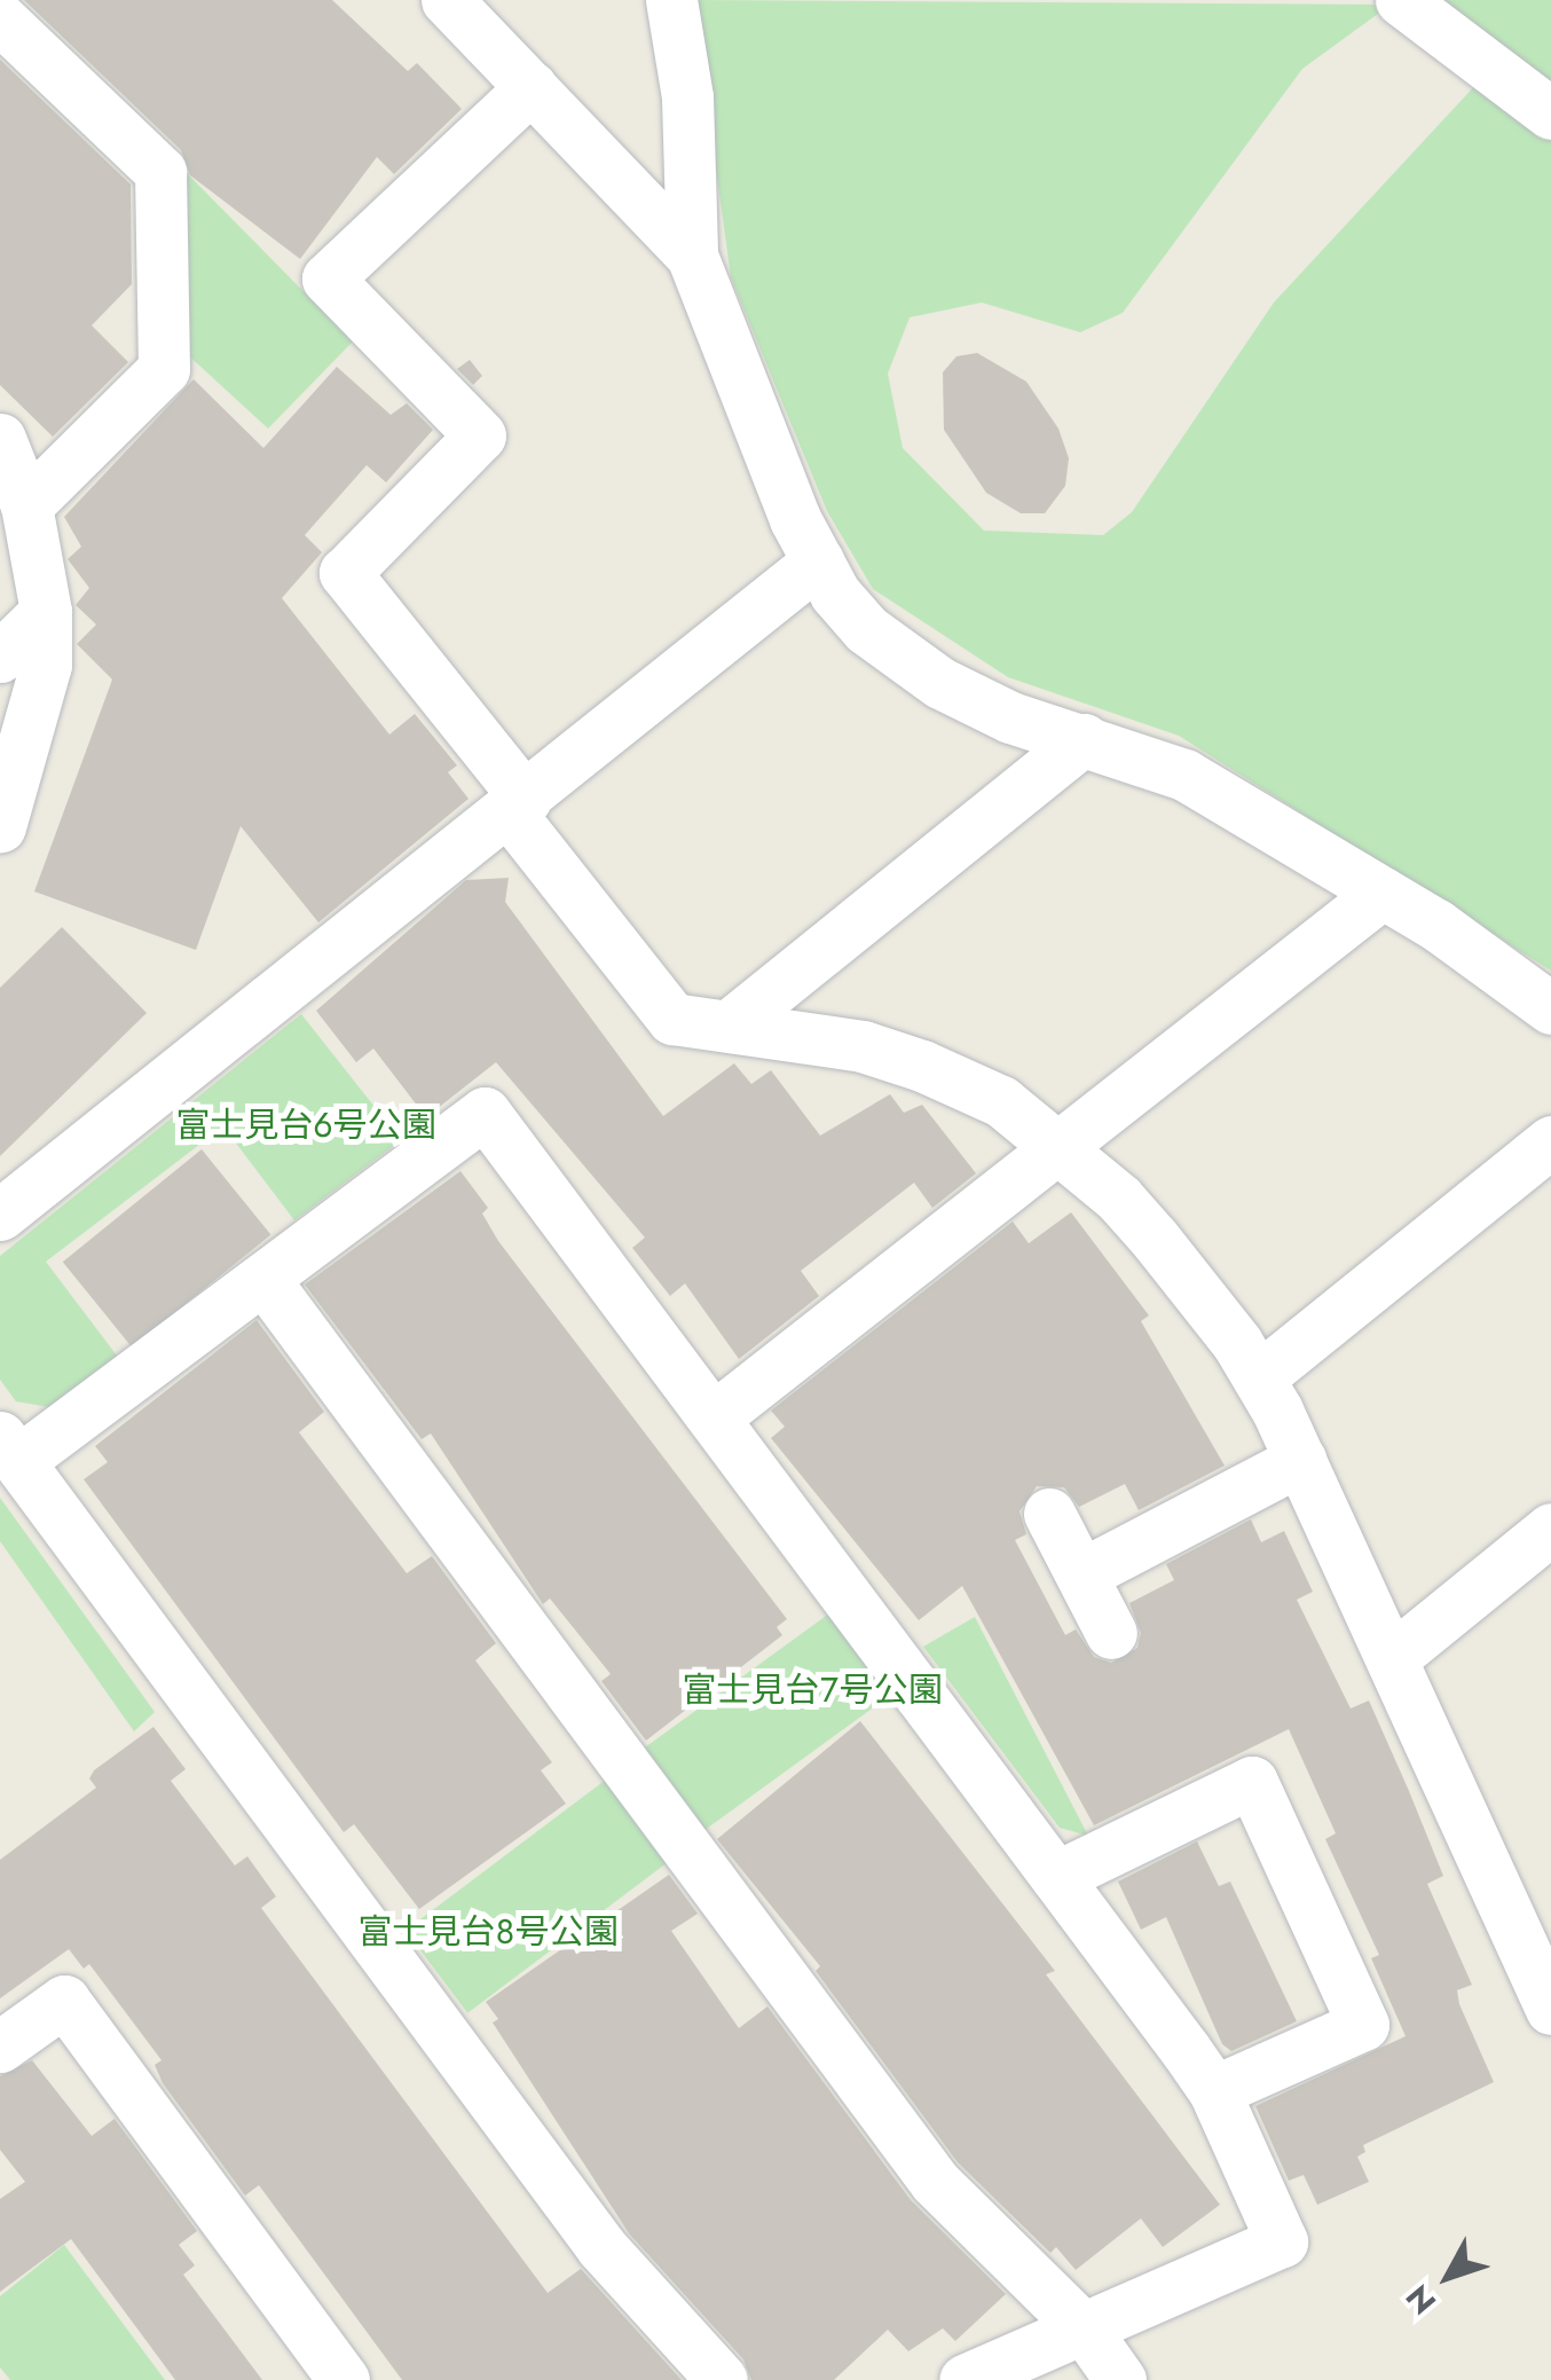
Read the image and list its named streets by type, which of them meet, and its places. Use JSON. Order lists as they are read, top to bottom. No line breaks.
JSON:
{"parks":["富士見台６号公園","富士見台７号公園","富士見台８号公園"],"north":"bottom left"}
